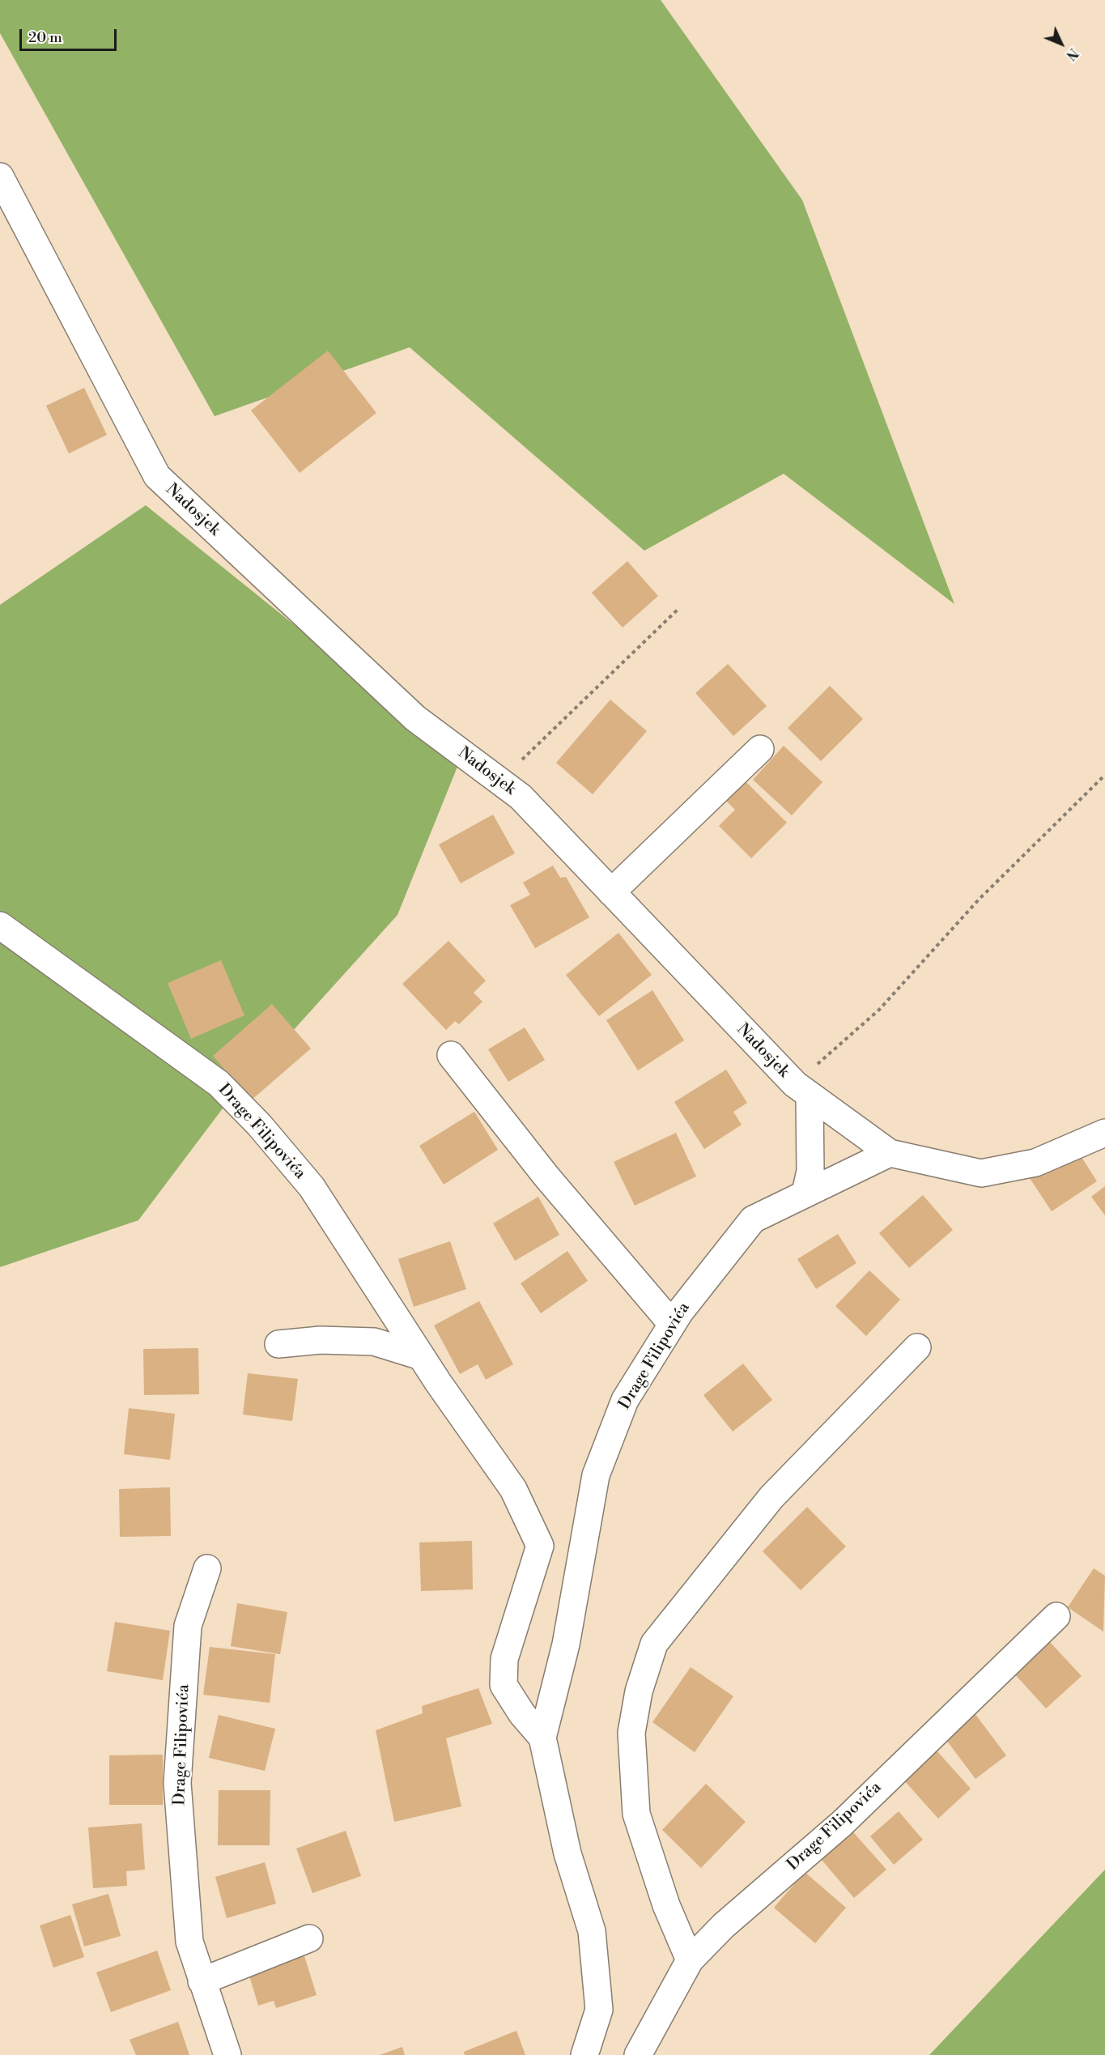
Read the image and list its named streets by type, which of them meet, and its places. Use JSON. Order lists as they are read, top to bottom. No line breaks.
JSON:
{"streets":{"street":["Nadosjek","Drage Filipovića"]},"crossings":[["Nadosjek","Drage Filipovića"]],"scale_bar":"20 m","north":"bottom right"}
